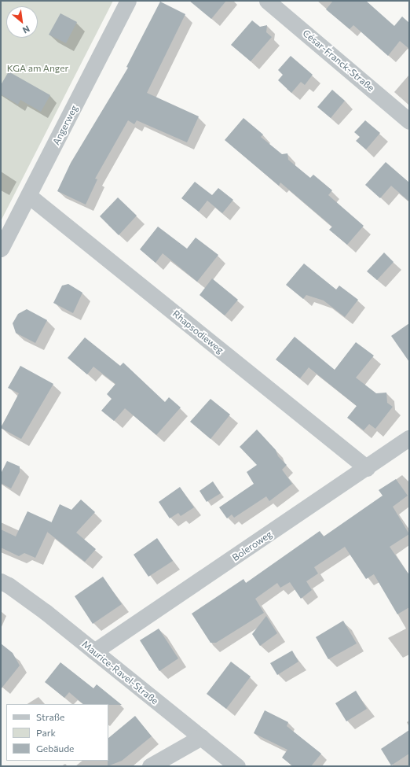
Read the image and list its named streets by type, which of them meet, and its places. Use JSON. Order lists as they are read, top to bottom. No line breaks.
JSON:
{"streets":{"street":["César-Franck-Straße","Angerweg","Rhapsodieweg","Boleroweg","Maurice-Ravel-Straße"]},"crossings":[["Angerweg","Rhapsodieweg"],["Rhapsodieweg","Boleroweg"],["Boleroweg","Maurice-Ravel-Straße"]],"parks":["KGA am Anger"],"legend":["Straße","Park","Gebäude"],"north":"bottom right"}
